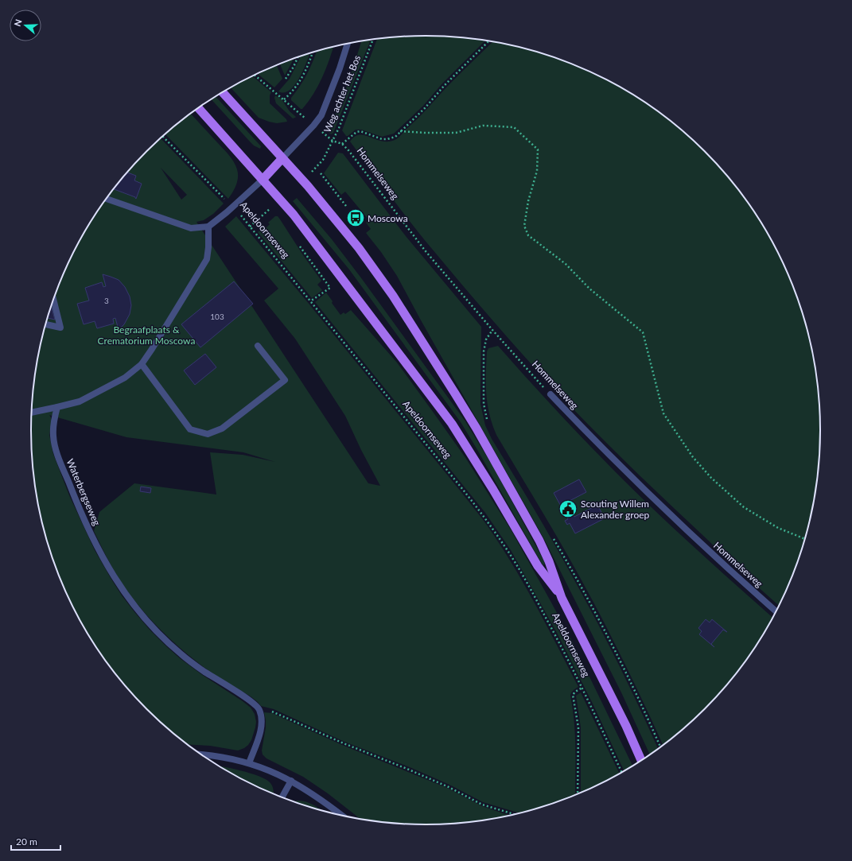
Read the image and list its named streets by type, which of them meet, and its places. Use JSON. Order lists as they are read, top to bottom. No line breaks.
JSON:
{"streets":{"main road":["Apeldoornseweg"],"street":["Weg achter het Bos","Hommelseweg","Waterbergseweg"]},"crossings":[["Weg achter het Bos","Apeldoornseweg"]],"parks":["Begraafplaats & Crematorium Moscowa"],"places":{"bus stop":["Moscowa"],"public building":["Scouting Willem Alexander groep"]},"house_numbers":["3","103"],"scale_bar":"20 m","north":"left"}
